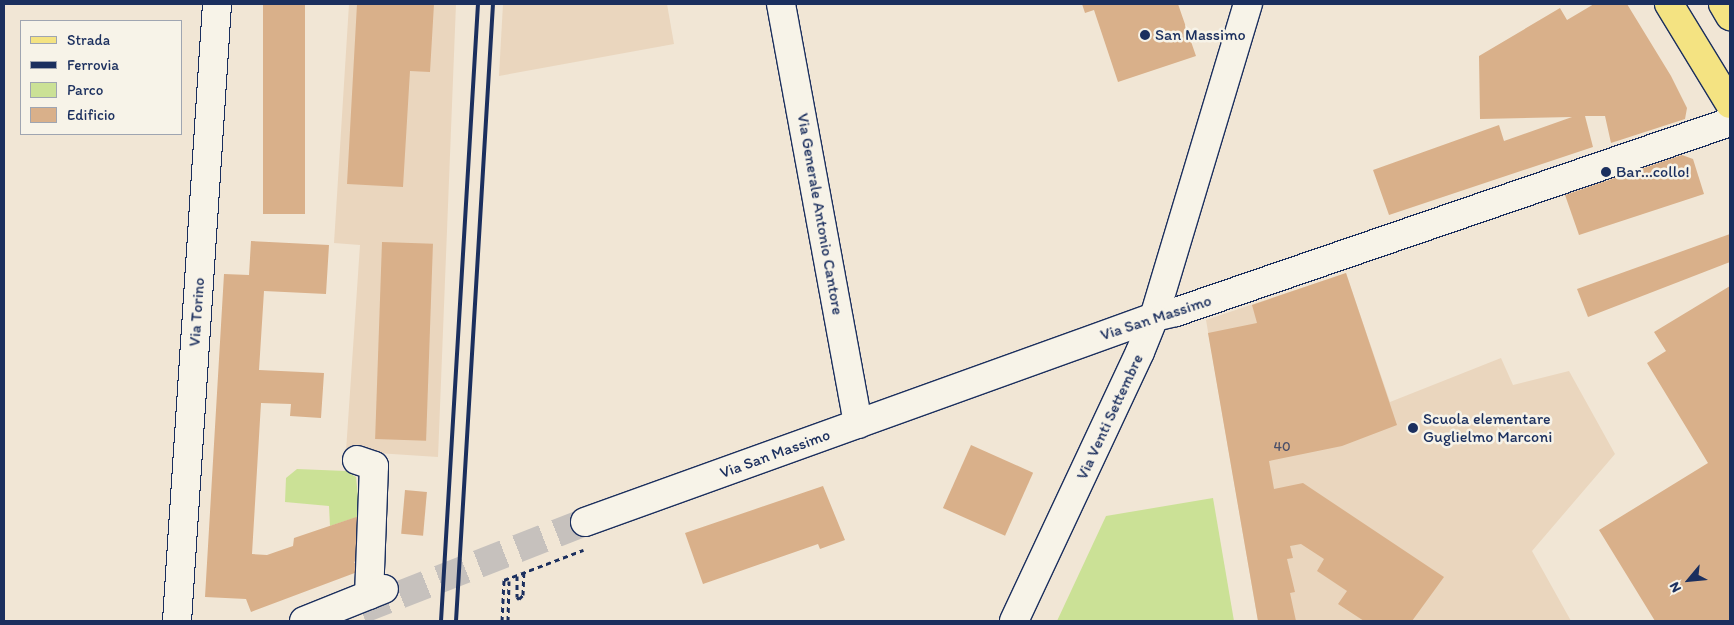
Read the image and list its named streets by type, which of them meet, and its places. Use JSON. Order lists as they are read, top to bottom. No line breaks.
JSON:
{"streets":{"street":["Via Generale Antonio Cantore","Via Torino","Via San Massimo","Via Venti Settembre"]},"crossings":[["Via Generale Antonio Cantore","Via San Massimo"],["Via San Massimo","Via Venti Settembre"]],"places":["San Massimo","Bar...collo!","Scuola elementare Guglielmo Marconi"],"house_numbers":["40"],"legend":["Strada","Ferrovia","Parco","Edificio"],"north":"bottom left"}
